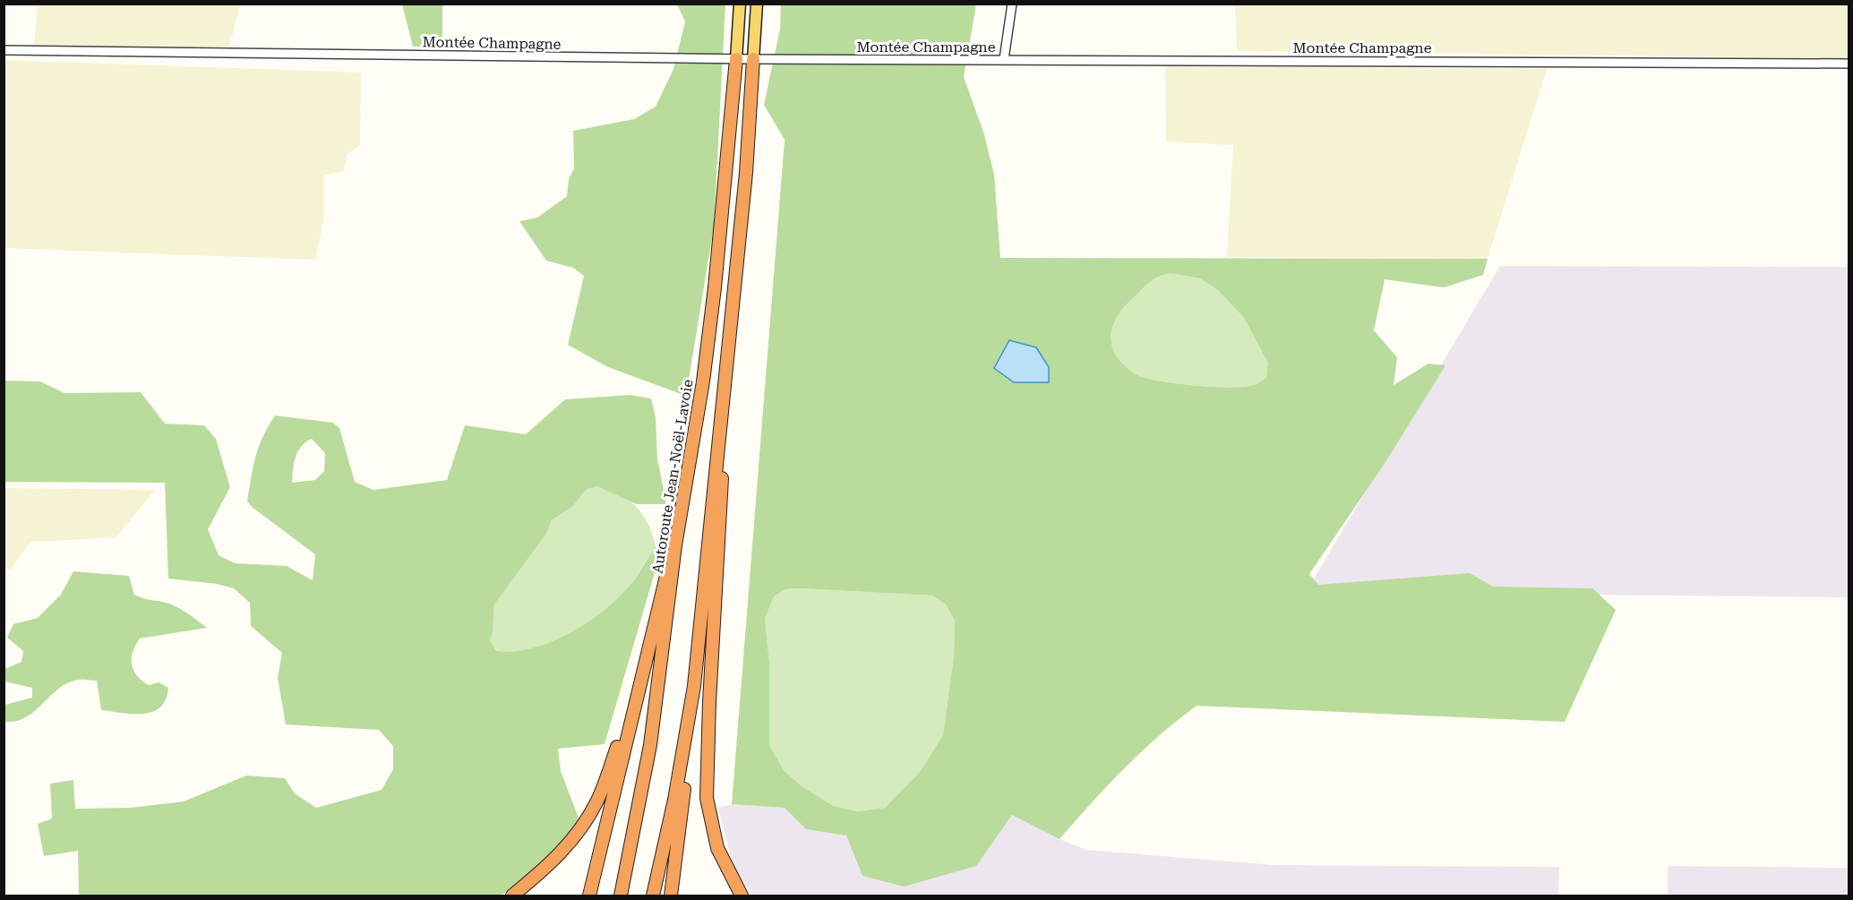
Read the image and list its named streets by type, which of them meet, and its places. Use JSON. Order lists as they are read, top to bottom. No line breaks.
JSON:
{"streets":{"highway":["Autoroute Jean-Noël-Lavoie"],"street":["Montée Champagne"]},"crossings":[["Montée Champagne","Autoroute Jean-Noël-Lavoie"]]}
